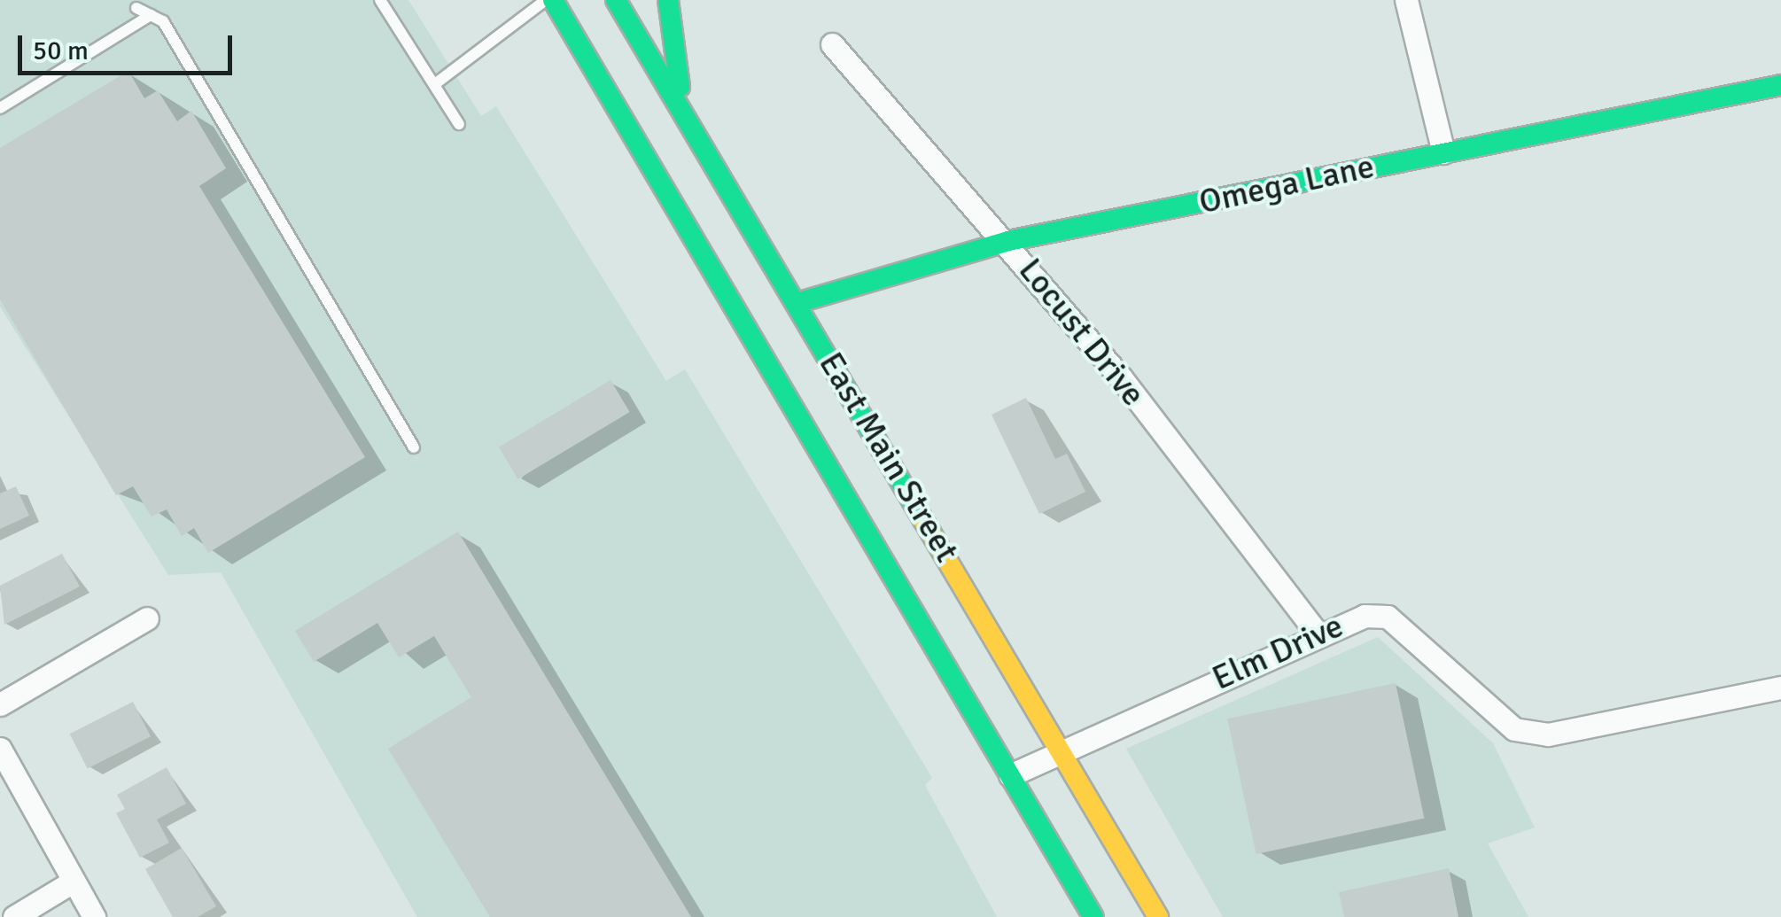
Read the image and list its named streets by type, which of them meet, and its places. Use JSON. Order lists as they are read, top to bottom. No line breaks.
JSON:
{"streets":{"main road":["Omega Lane","East Main Street"],"street":["Locust Drive","Elm Drive"]},"crossings":[["Omega Lane","Locust Drive"],["Omega Lane","East Main Street"],["Locust Drive","Elm Drive"],["East Main Street","Elm Drive"]],"scale_bar":"50 m"}
